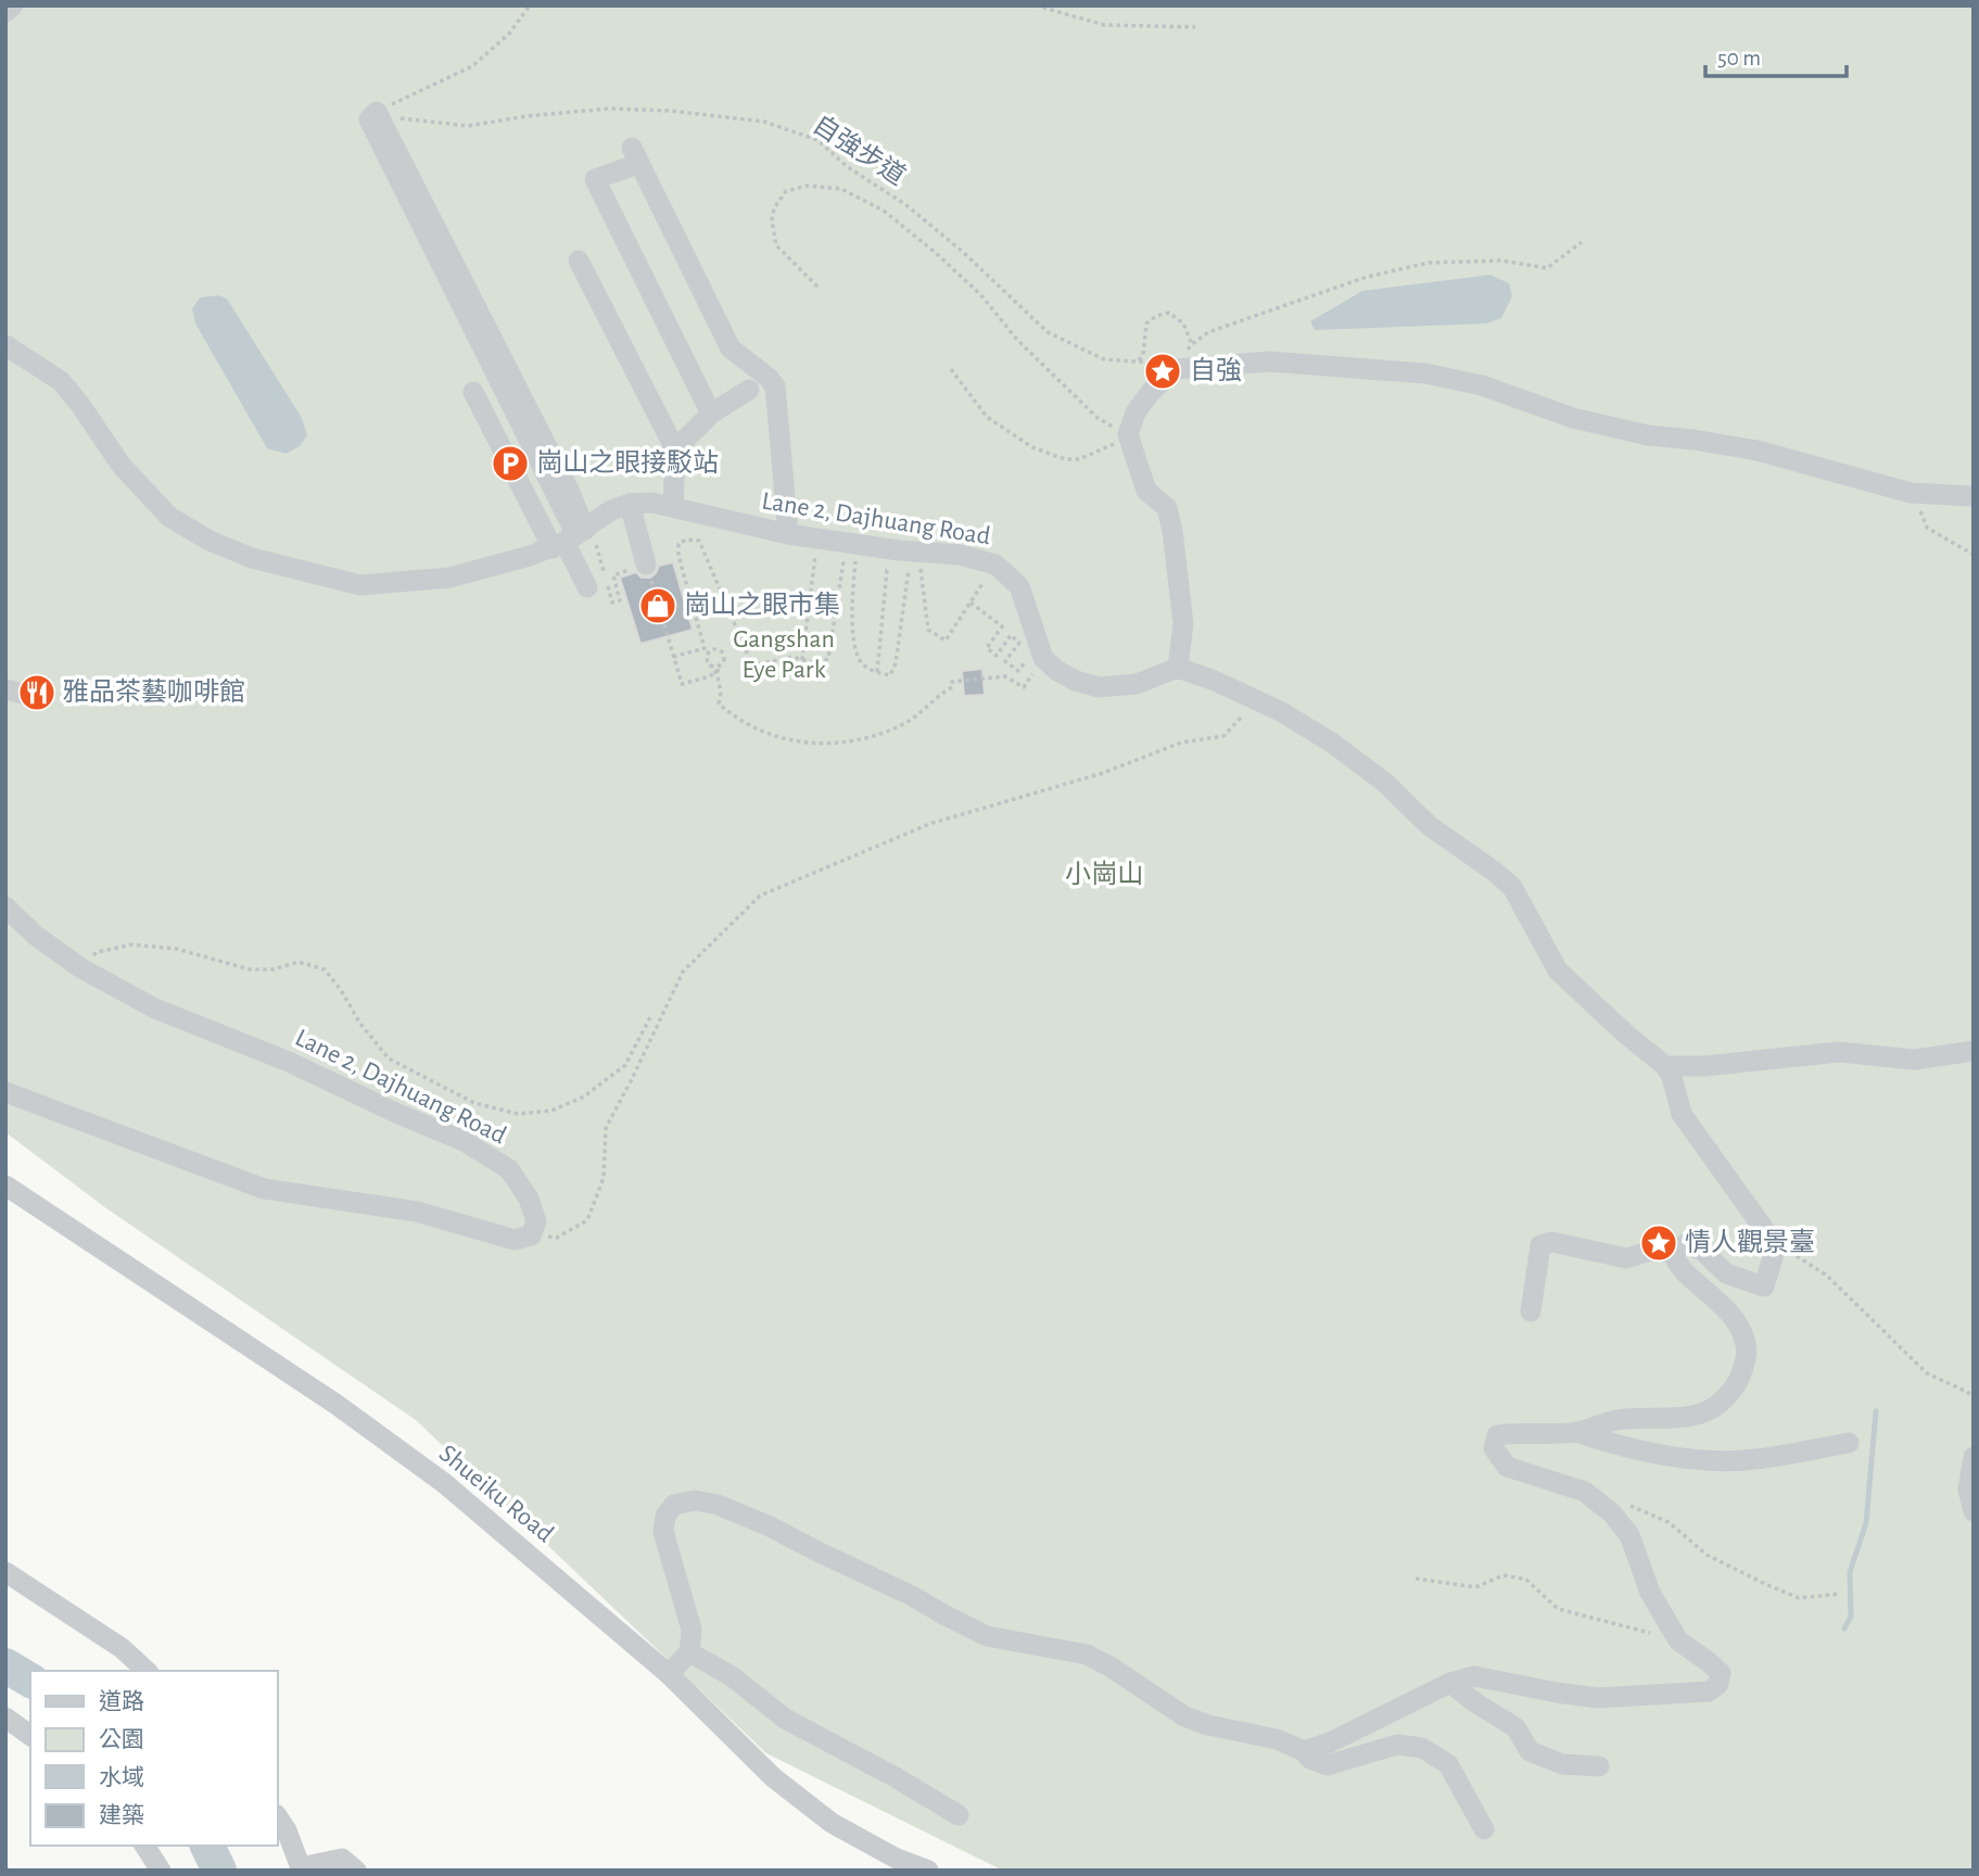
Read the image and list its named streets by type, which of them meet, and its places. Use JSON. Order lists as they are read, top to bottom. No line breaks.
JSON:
{"streets":{"street":["Lane 2, Dajhuang Road","Shueiku Road"],"path":["自強步道"]},"parks":["Gangshan Eye Park","小崗山"],"places":{"place":["自強","情人觀景臺"],"parking":["崗山之眼接駁站"],"shop":["崗山之眼市集"],"restaurant":["雅品茶藝咖啡館"]},"legend":["道路","公園","水域","建築"],"scale_bar":"50 m"}
